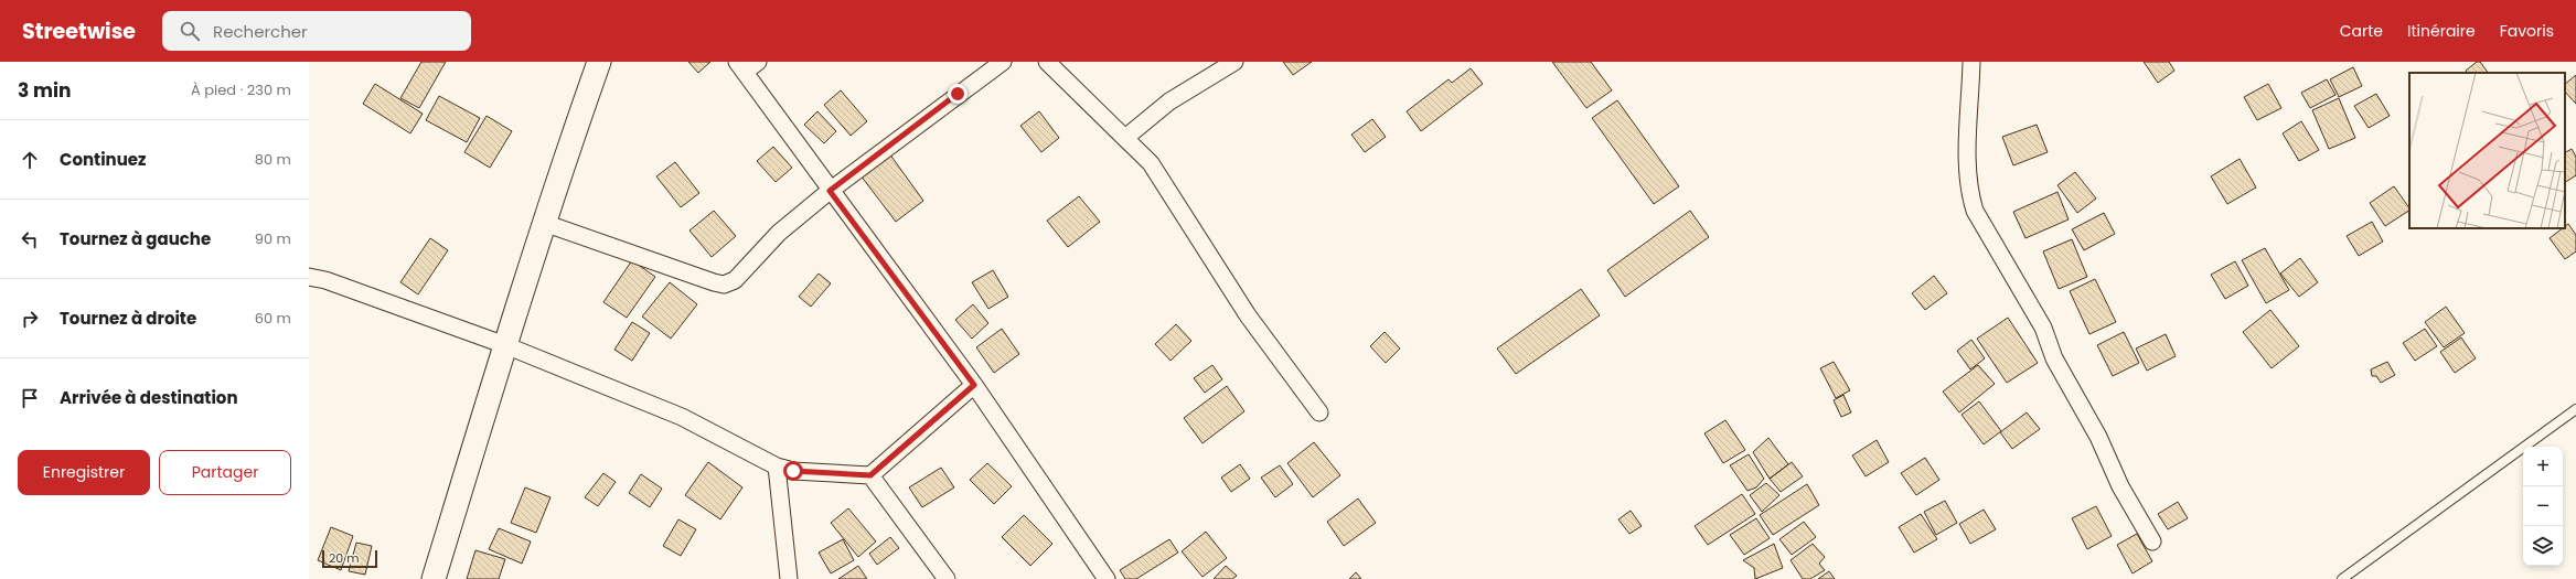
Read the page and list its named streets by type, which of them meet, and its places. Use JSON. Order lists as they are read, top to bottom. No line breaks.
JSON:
{"scale_bar":"20 m","page":{"header":"Streetwise","search":"Rechercher","nav":["Carte","Itinéraire","Favoris"],"heading":["3 min","À pied · 230 m"],"list":[["Continuez","80 m"],["Tournez à gauche","90 m"],["Tournez à droite","60 m"],"Arrivée à destination"],"buttons":["Enregistrer","Partager"],"map_buttons":["+","−"],"scale":"20 m"}}
